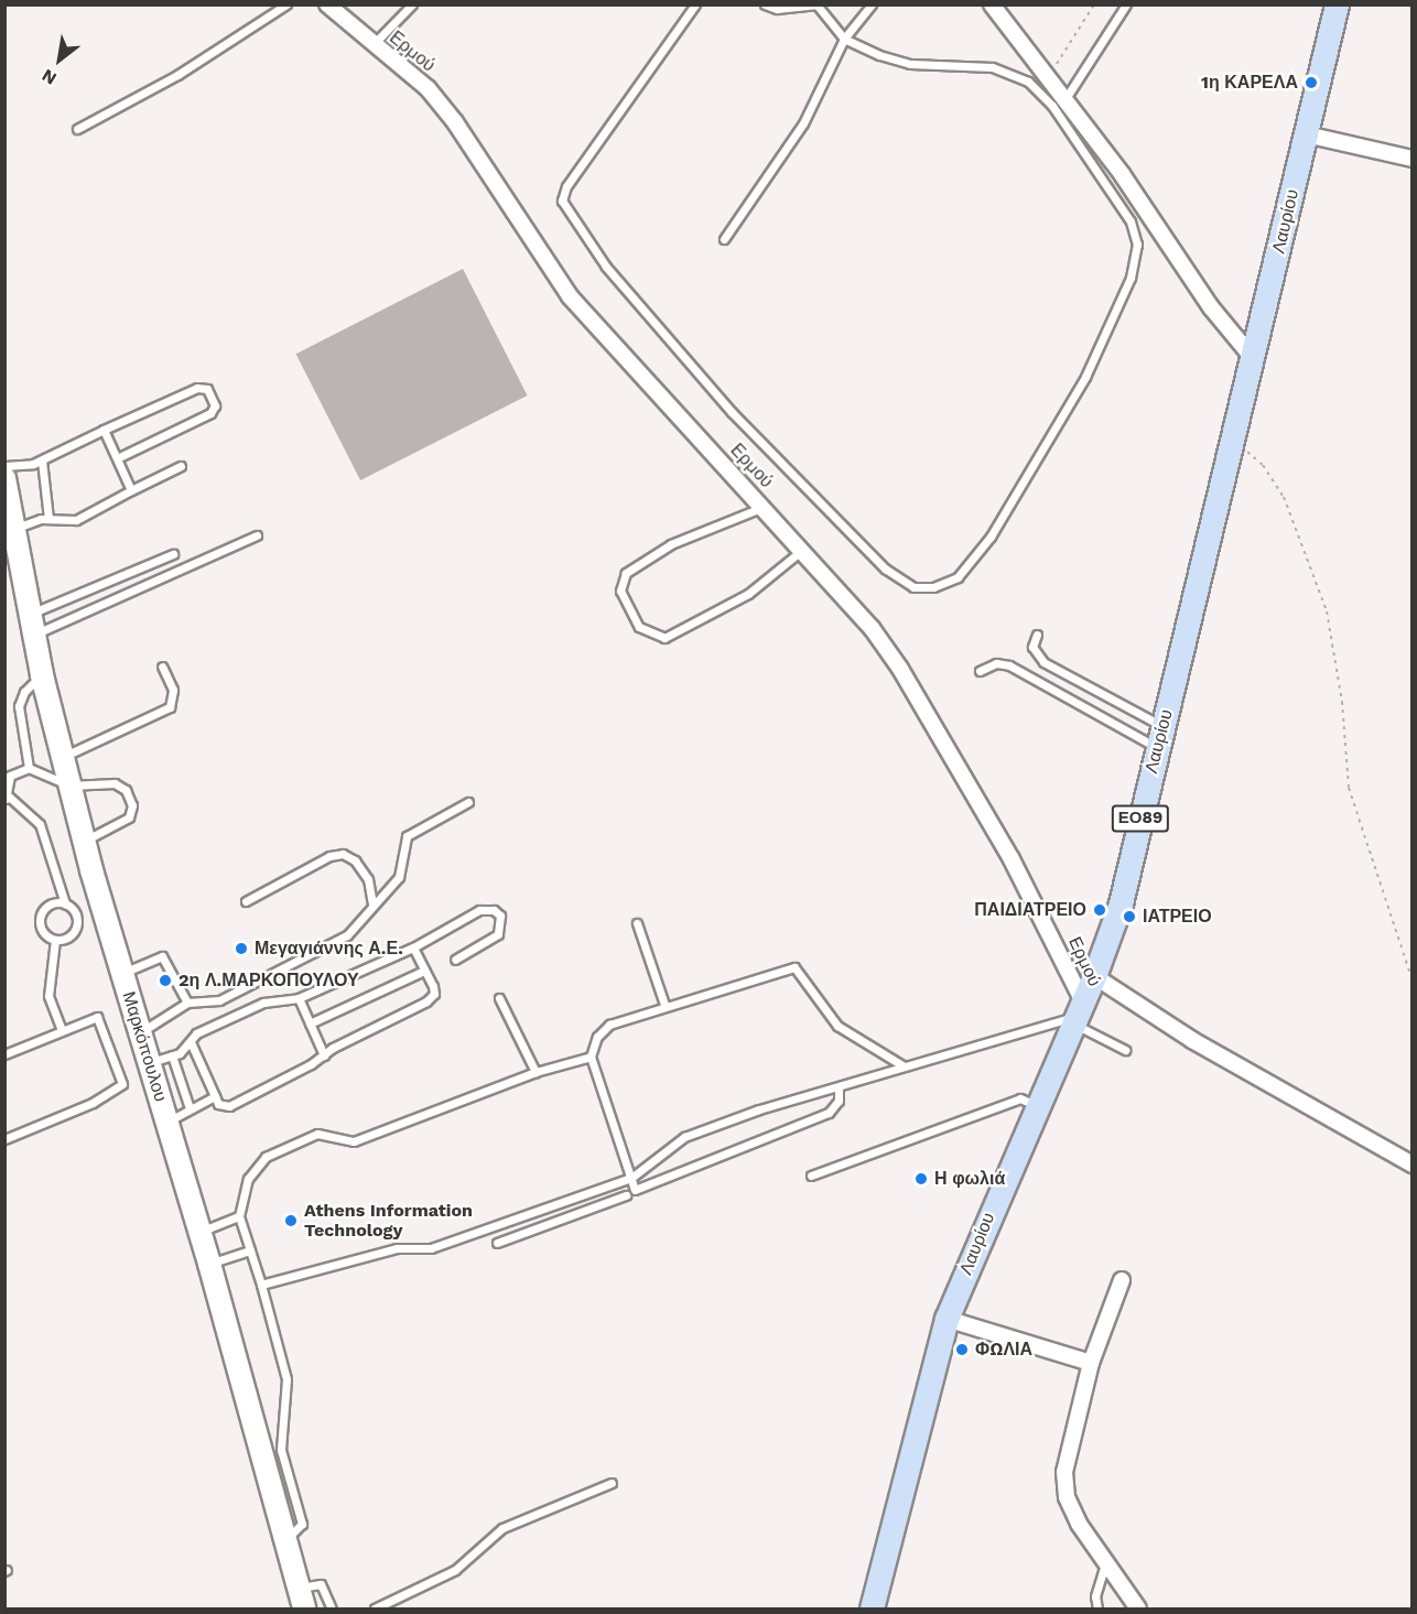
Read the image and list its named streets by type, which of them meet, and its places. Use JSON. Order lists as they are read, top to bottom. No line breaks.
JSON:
{"streets":{"main road":["Λαυρίου","ΕΟ89","Μαρκόπουλου"],"street":["Ερμού"]},"crossings":[["Ερμού","Λαυρίου"]],"places":["1η ΚΑΡΕΛΑ","ΠΑΙΔΙΑΤΡΕΙΟ","ΙΑΤΡΕΙΟ","Μεγαγιάννης Α.Ε.","2η Λ.ΜΑΡΚΟΠΟΥΛΟΥ","Η φωλιά","Athens Information Technology","ΦΩΛΙΑ"],"north":"bottom left"}
